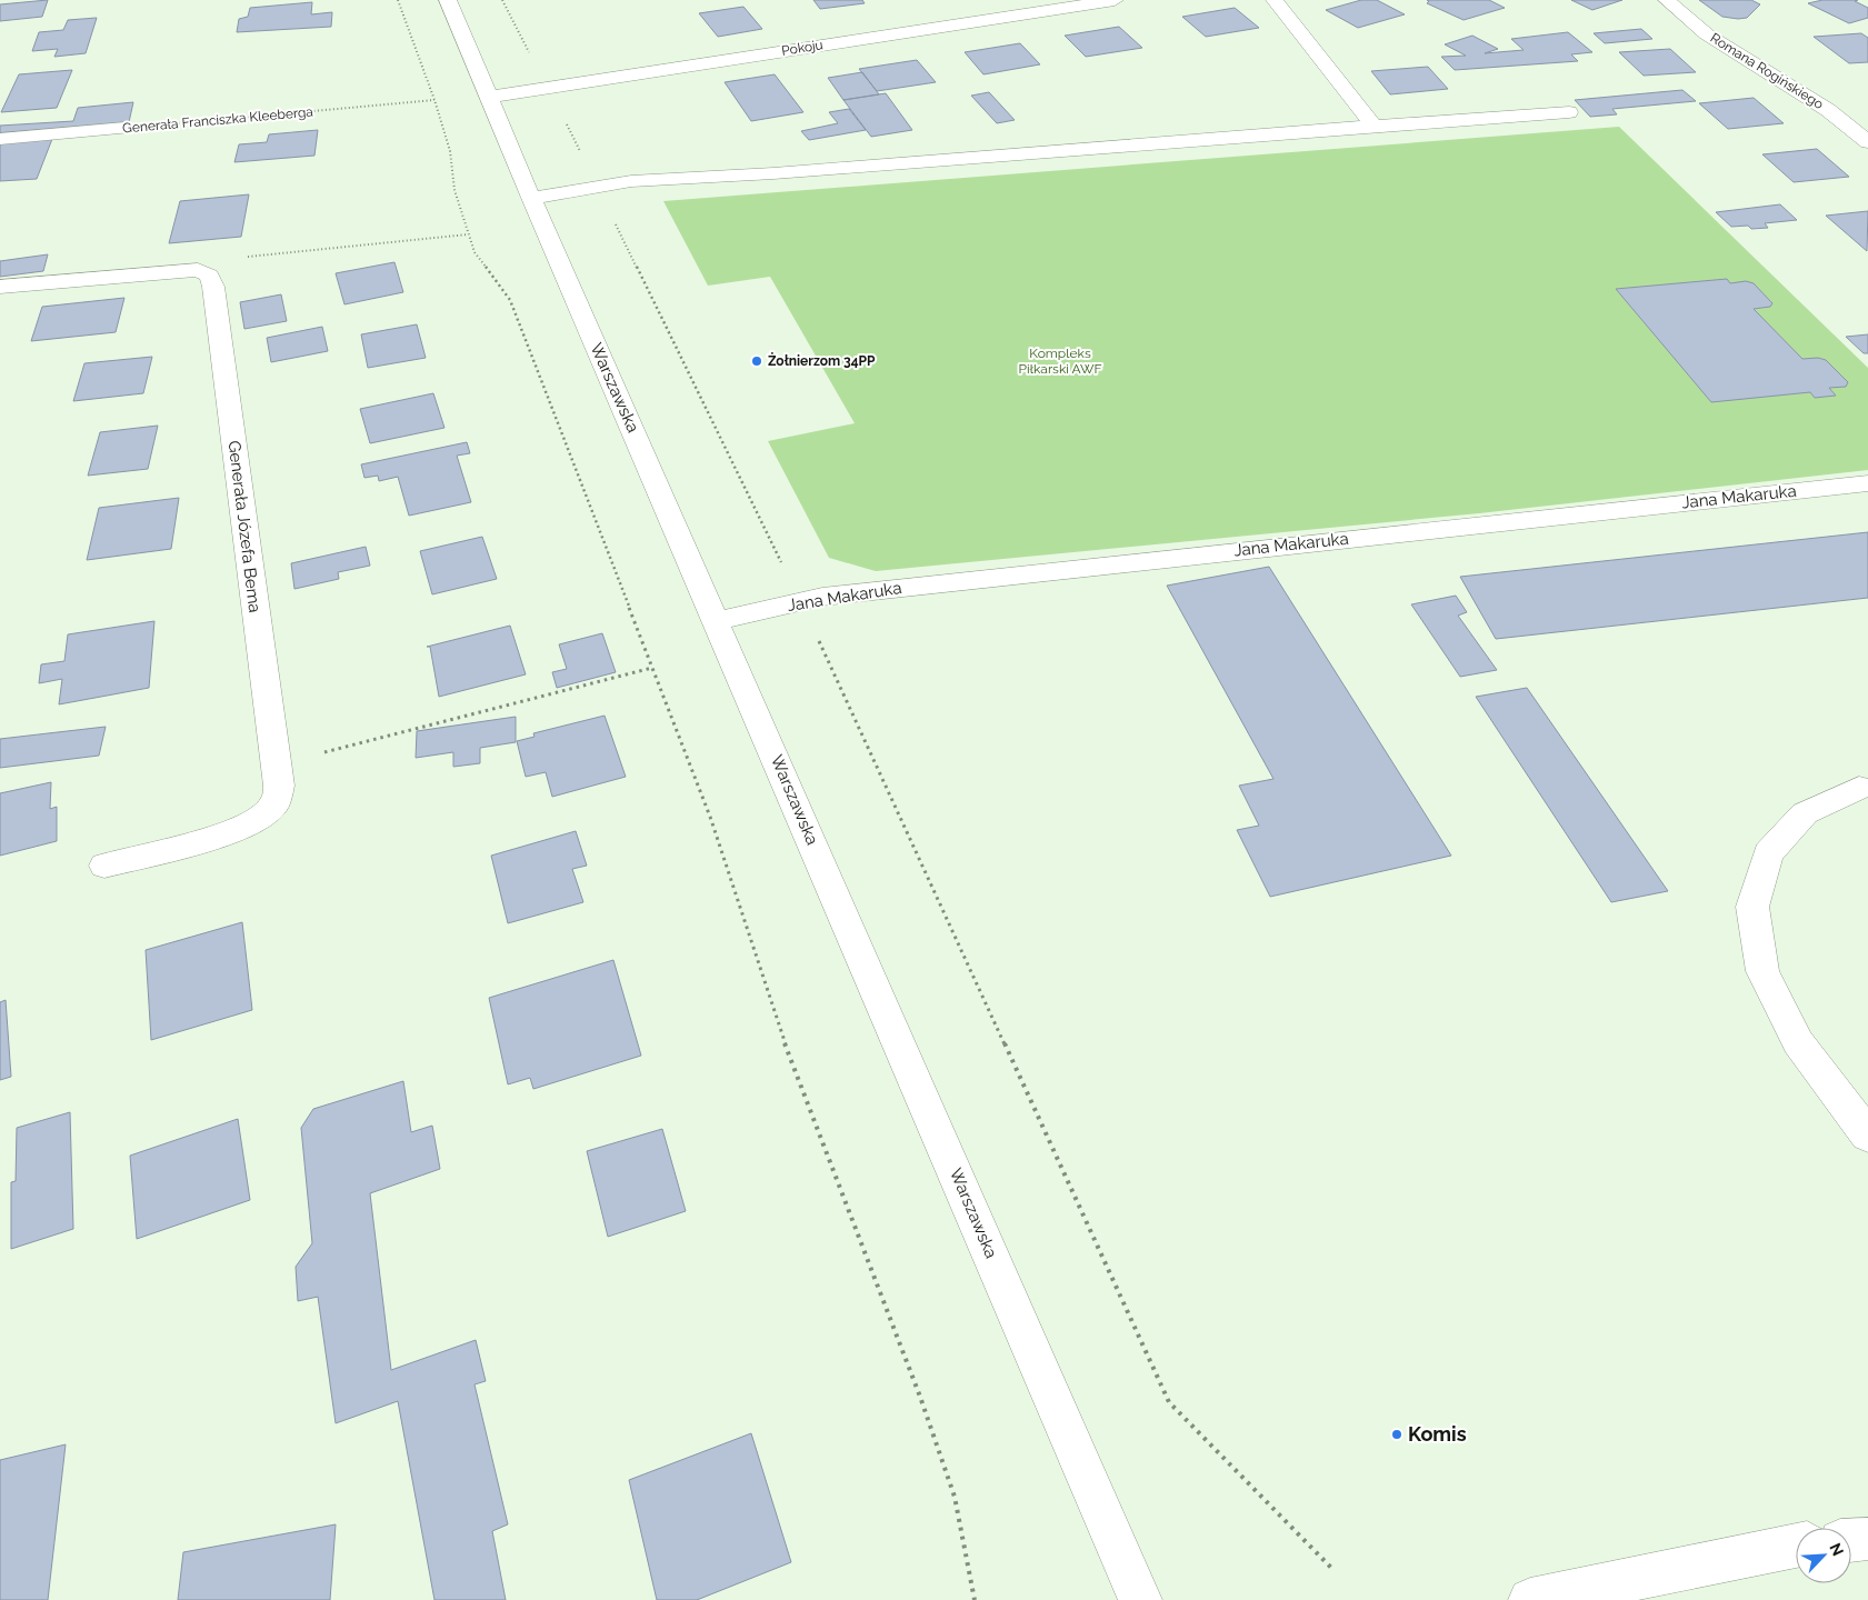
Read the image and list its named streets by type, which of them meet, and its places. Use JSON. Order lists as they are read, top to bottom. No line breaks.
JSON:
{"streets":{"street":["Pokoju","Romana Rogińskiego","Generała Franciszka Kleeberga","Warszawska","Jana Makaruka","Generała Józefa Bema"]},"crossings":[["Pokoju","Warszawska"],["Warszawska","Jana Makaruka"]],"parks":["Kompleks Piłkarski AWF"],"places":["Żołnierzom 34PP","Komis"],"north":"top right"}
